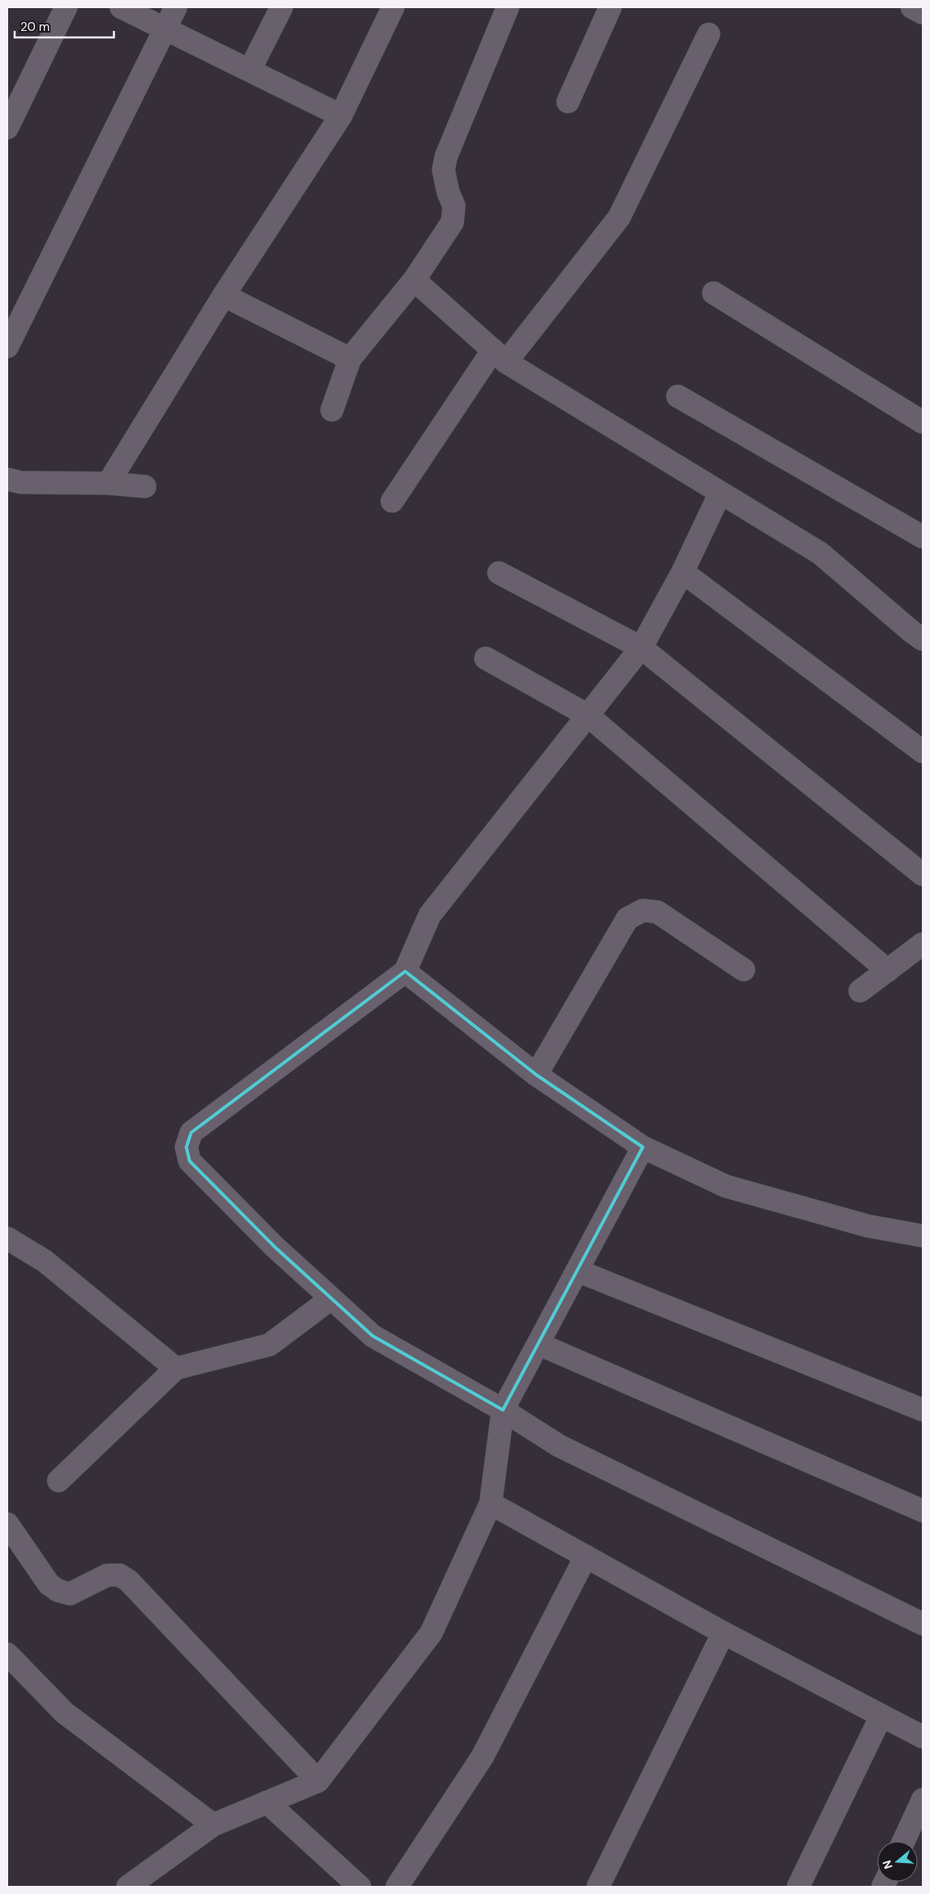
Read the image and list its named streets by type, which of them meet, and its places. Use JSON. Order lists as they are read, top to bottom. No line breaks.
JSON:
{"scale_bar":"20 m","north":"left"}
